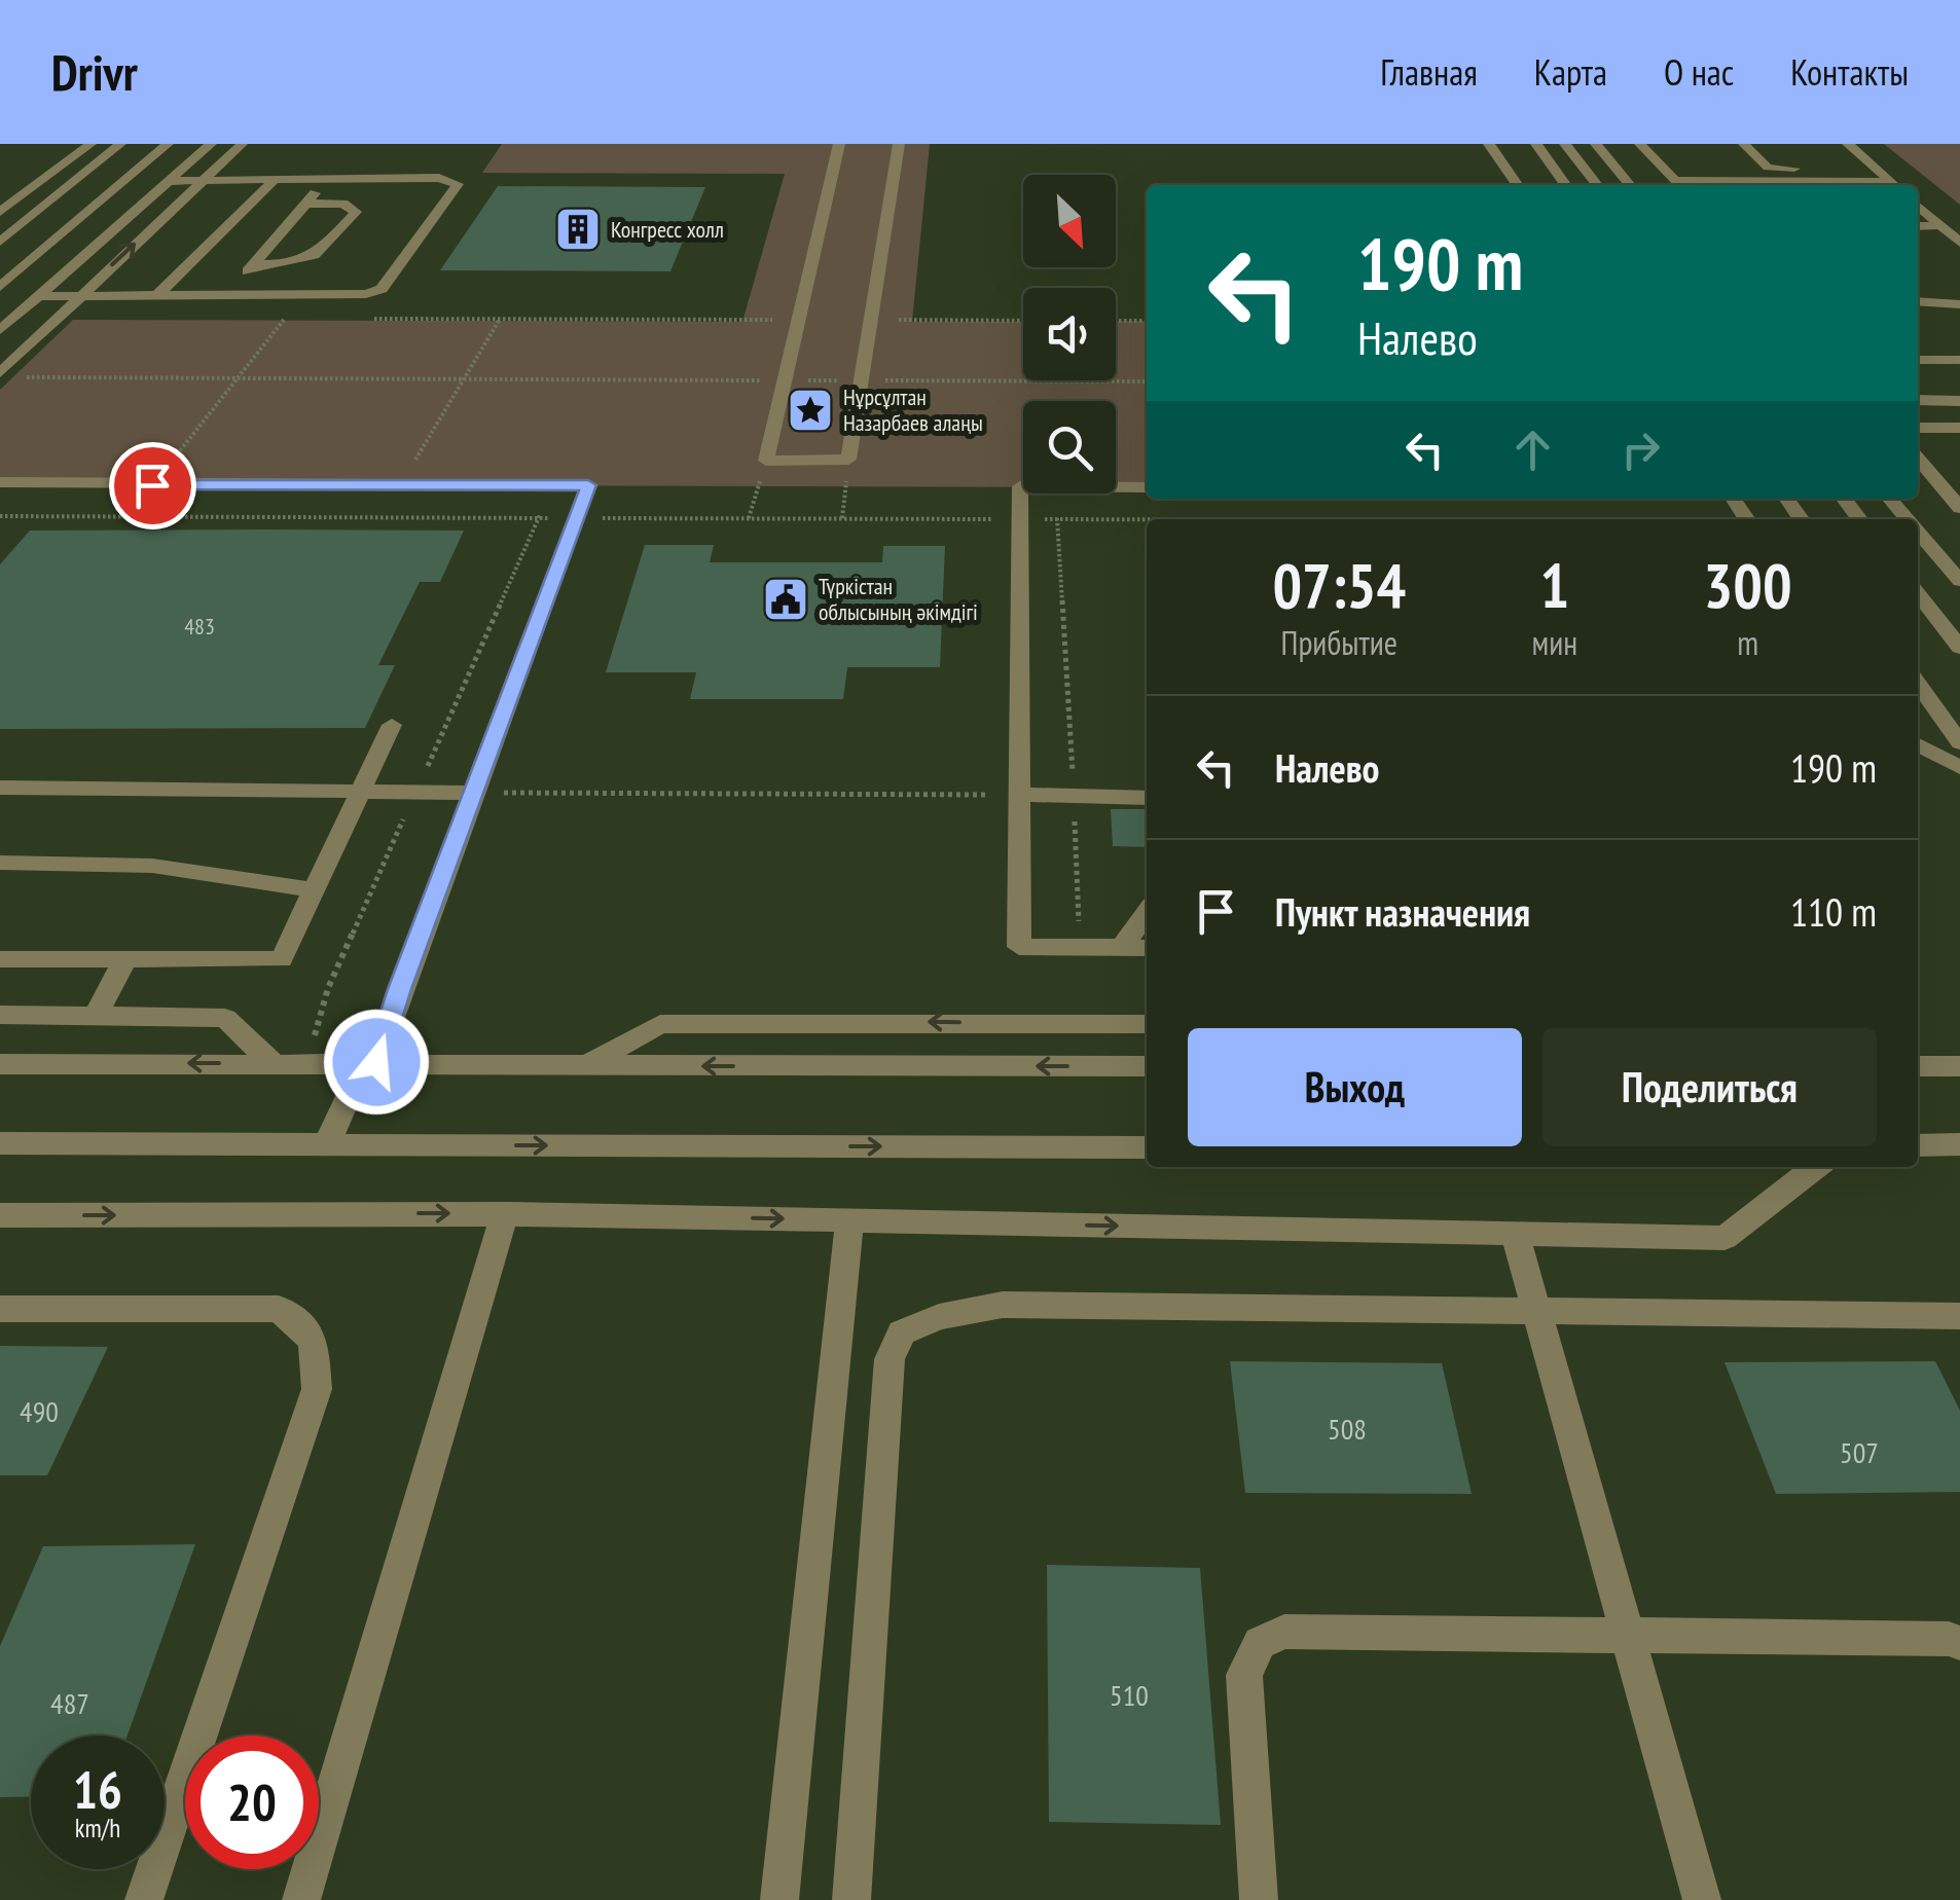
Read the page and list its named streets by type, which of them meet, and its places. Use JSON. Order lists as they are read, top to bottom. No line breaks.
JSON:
{"places":{"building":["Конгресс холл"],"place":["Нұрсұлтан Назарбаев алаңы"],"public building":["Түркістан облысының әкімдігі"]},"house_numbers":["483","490","508","507","510","487"],"north":"bottom right","page":{"header":"Drivr","nav":["Главная","Карта","О нас","Контакты"],"turn":["190 m","Налево"],"eta":["07:54","Прибытие","1","мин","300","m"],"list":[{"name":"Налево","value":"190 m"},{"name":"Пункт назначения","value":"110 m"}],"buttons":["Выход","Поделиться"],"speed":"16 km/h","limit":"20"}}
